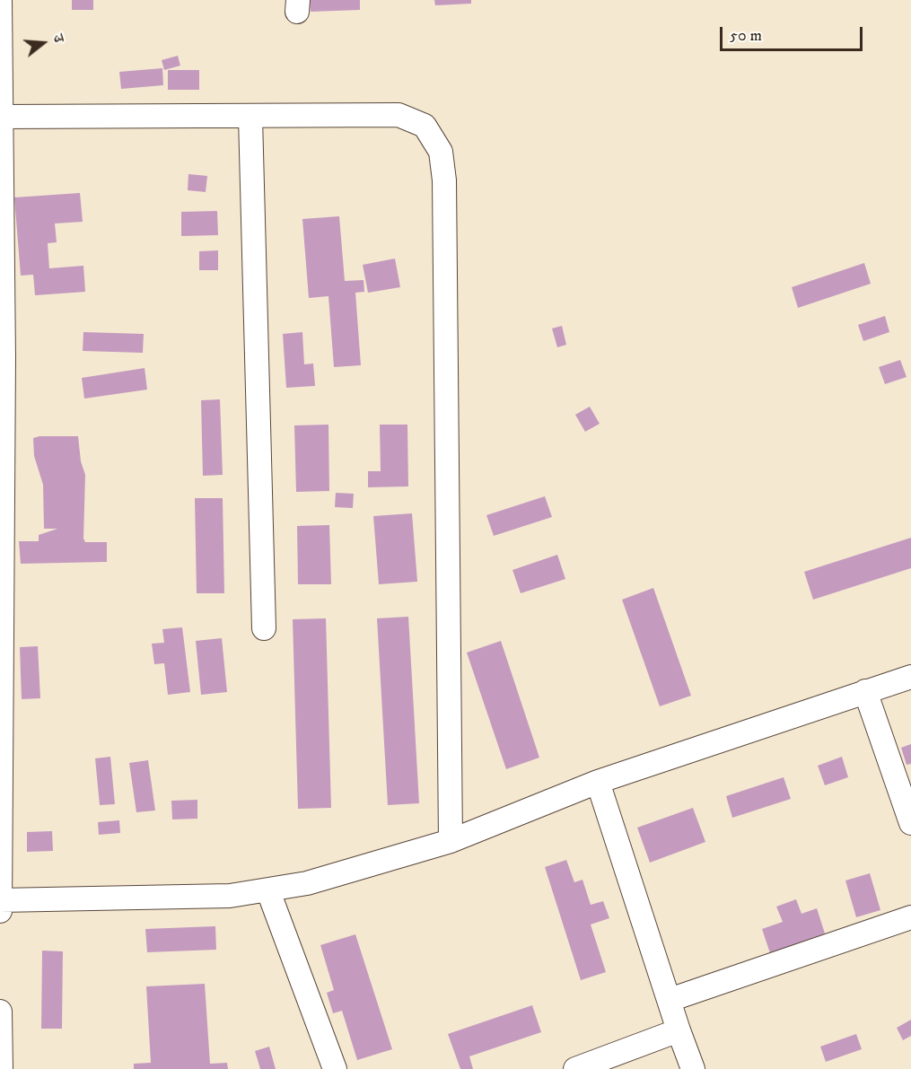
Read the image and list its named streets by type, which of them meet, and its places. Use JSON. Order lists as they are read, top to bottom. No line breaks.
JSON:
{"scale_bar":"50 m","north":"right"}
